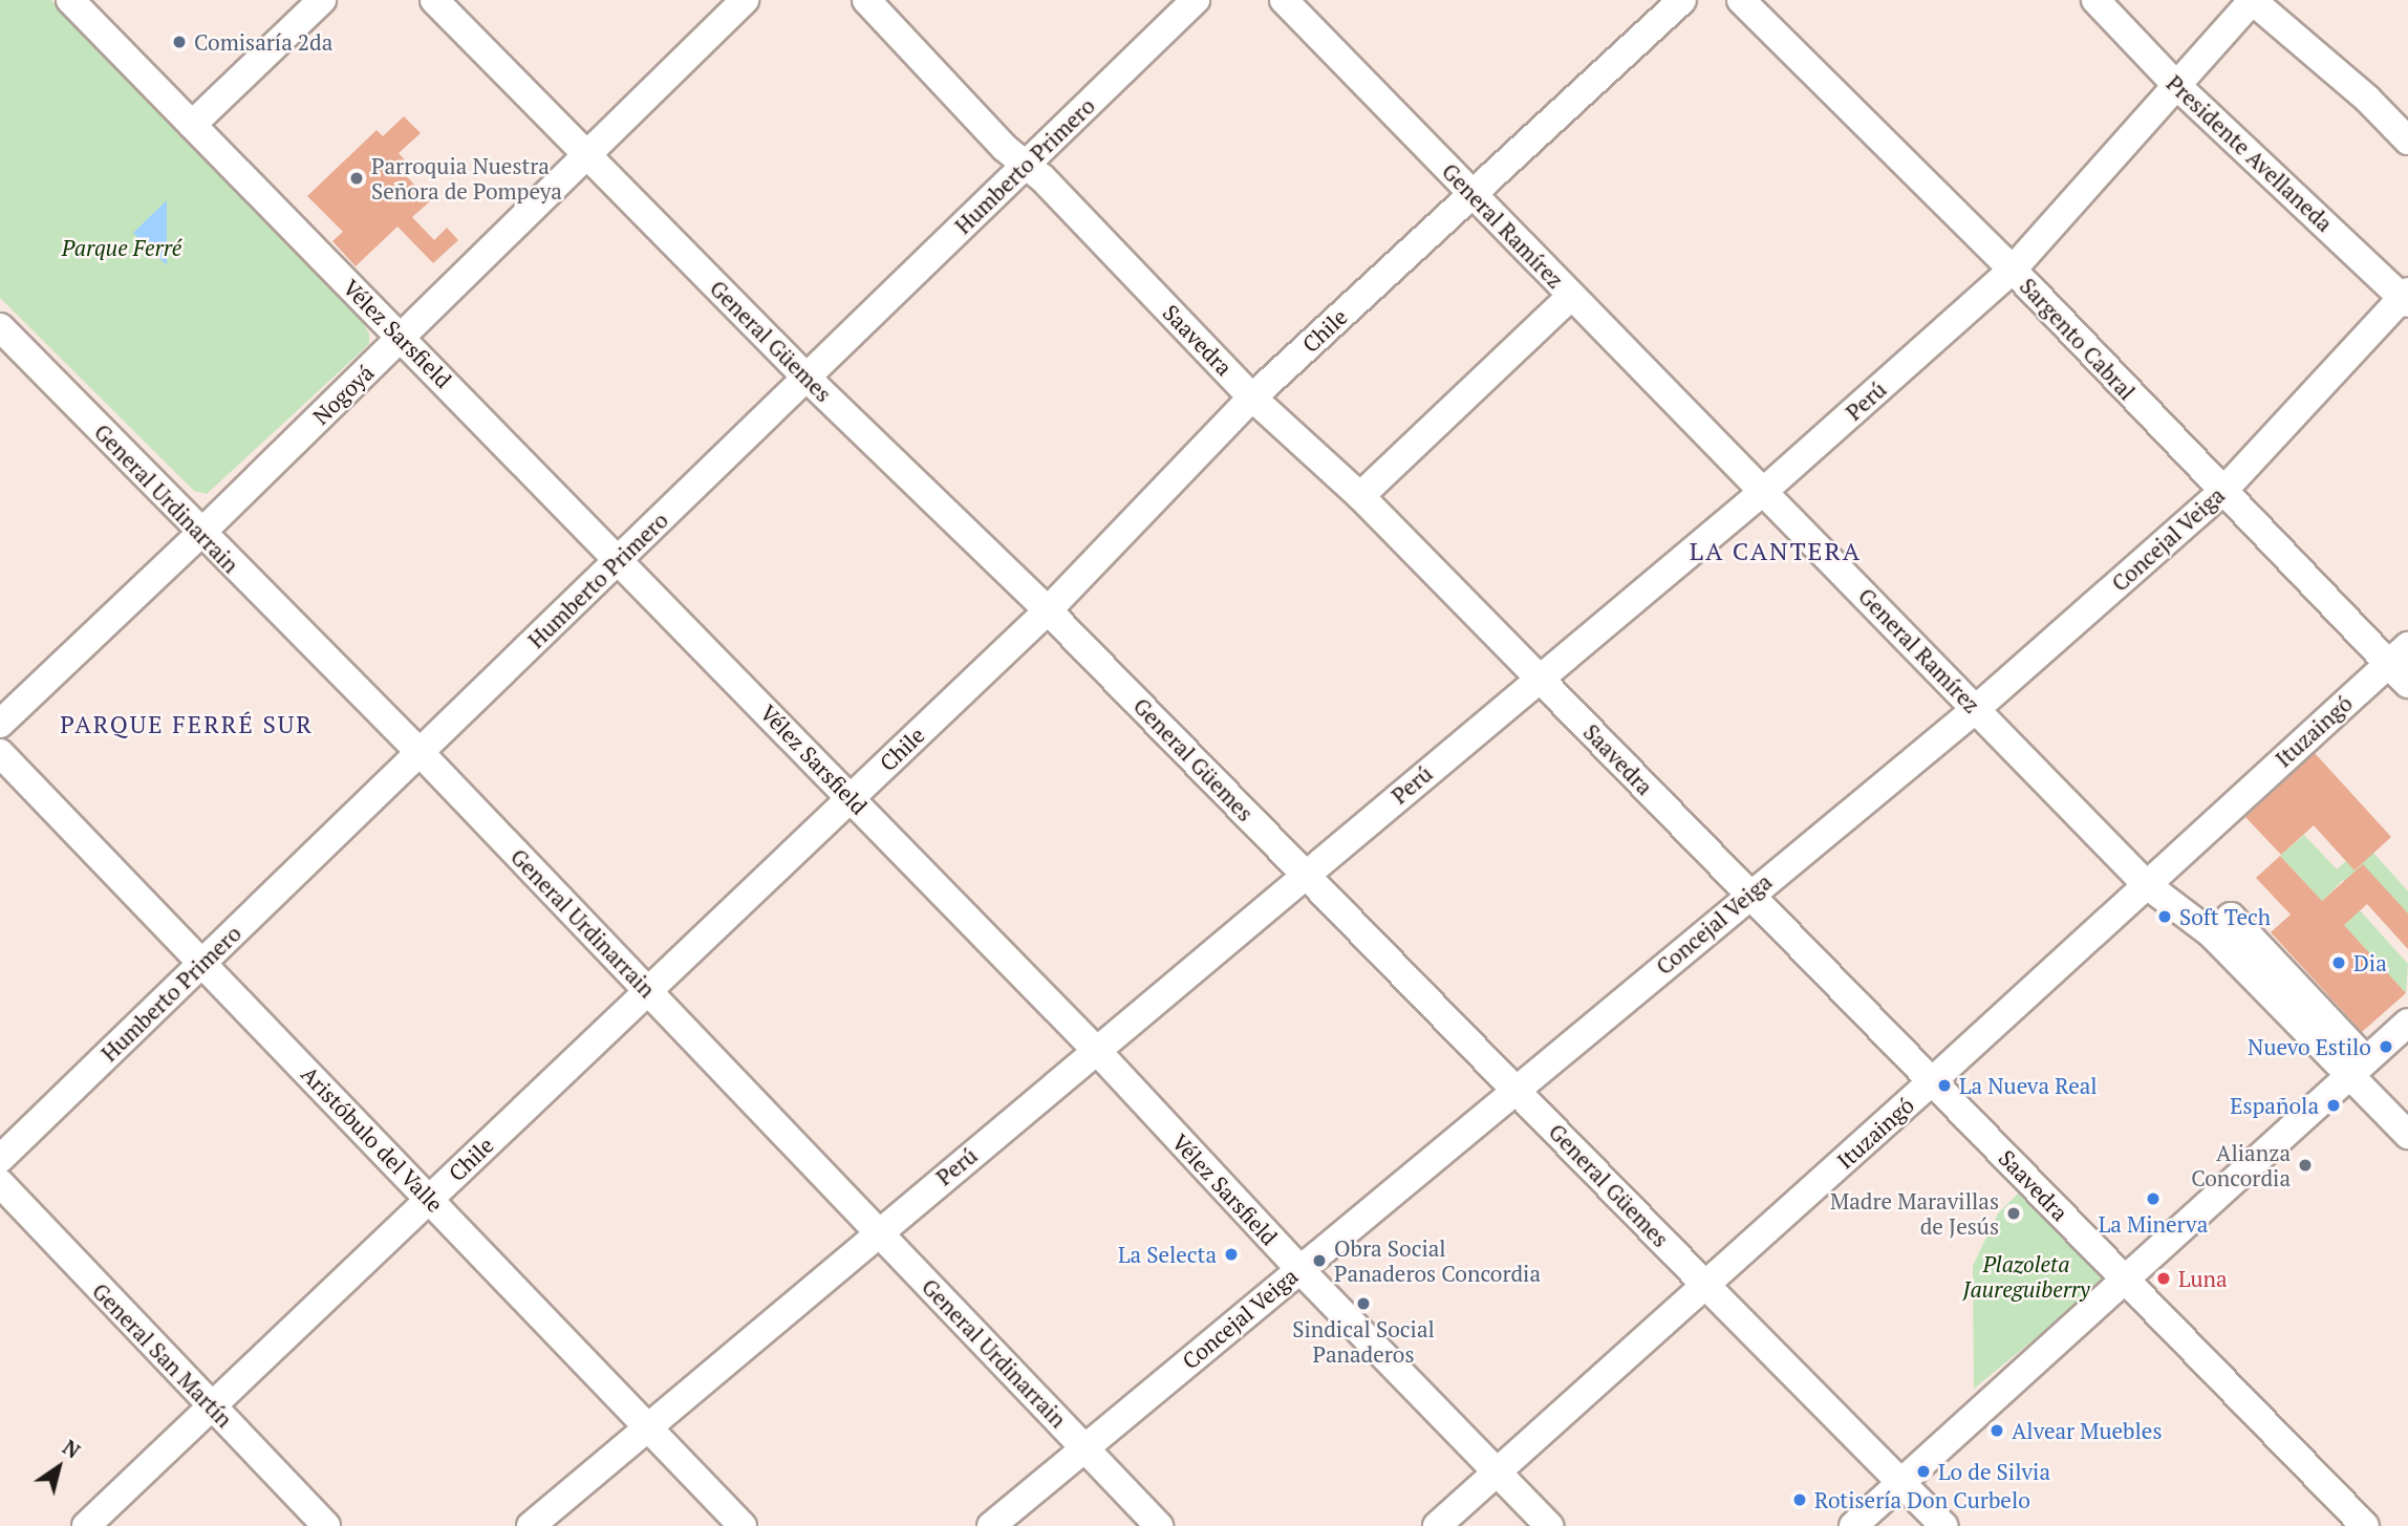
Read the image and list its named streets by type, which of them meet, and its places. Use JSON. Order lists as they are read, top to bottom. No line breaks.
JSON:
{"streets":{"street":["Presidente Avellaneda","Humberto Primero","General Ramírez","Chile","Vélez Sarsfield","Sargento Cabral","Saavedra","General Güemes","Nogoyá","Perú","General Urdinarrain","Concejal Veiga","Ituzaingó","Aristóbulo del Valle","General San Martín"]},"crossings":[["Presidente Avellaneda","Perú"],["Presidente Avellaneda","Concejal Veiga"],["Humberto Primero","Vélez Sarsfield"],["Humberto Primero","Saavedra"],["Humberto Primero","General Güemes"],["Humberto Primero","General Urdinarrain"],["Humberto Primero","Aristóbulo del Valle"],["General Ramírez","Chile"],["General Ramírez","Perú"],["General Ramírez","Concejal Veiga"],["General Ramírez","Ituzaingó"],["Chile","Vélez Sarsfield"],["Chile","Saavedra"],["Chile","General Güemes"],["Chile","General Urdinarrain"],["Chile","Aristóbulo del Valle"],["Chile","General San Martín"],["Vélez Sarsfield","Nogoyá"],["Vélez Sarsfield","Perú"],["Vélez Sarsfield","Concejal Veiga"],["Vélez Sarsfield","Ituzaingó"],["Sargento Cabral","Perú"],["Sargento Cabral","Concejal Veiga"],["Sargento Cabral","Ituzaingó"],["Saavedra","Perú"],["Saavedra","Concejal Veiga"],["Saavedra","Ituzaingó"],["General Güemes","Nogoyá"],["General Güemes","Perú"],["General Güemes","Concejal Veiga"],["General Güemes","Ituzaingó"],["Nogoyá","General Urdinarrain"],["Perú","General Urdinarrain"],["Perú","Aristóbulo del Valle"],["General Urdinarrain","Concejal Veiga"]],"districts":["LA CANTERA","PARQUE FERRÉ SUR"],"parks":["Parque Ferré","Plazoleta Jaureguiberry"],"places":["Comisaría 2da","Parroquia Nuestra Señora de Pompeya","Soft Tech","Dia","Nuevo Estilo","La Nueva Real","Española","Alianza Concordia","La Minerva","Madre Maravillas de Jesús","La Selecta","Obra Social Panaderos Concordia","Luna","Sindical Social Panaderos","Alvear Muebles","Lo de Silvia","Rotisería Don Curbelo"],"north":"top right"}
